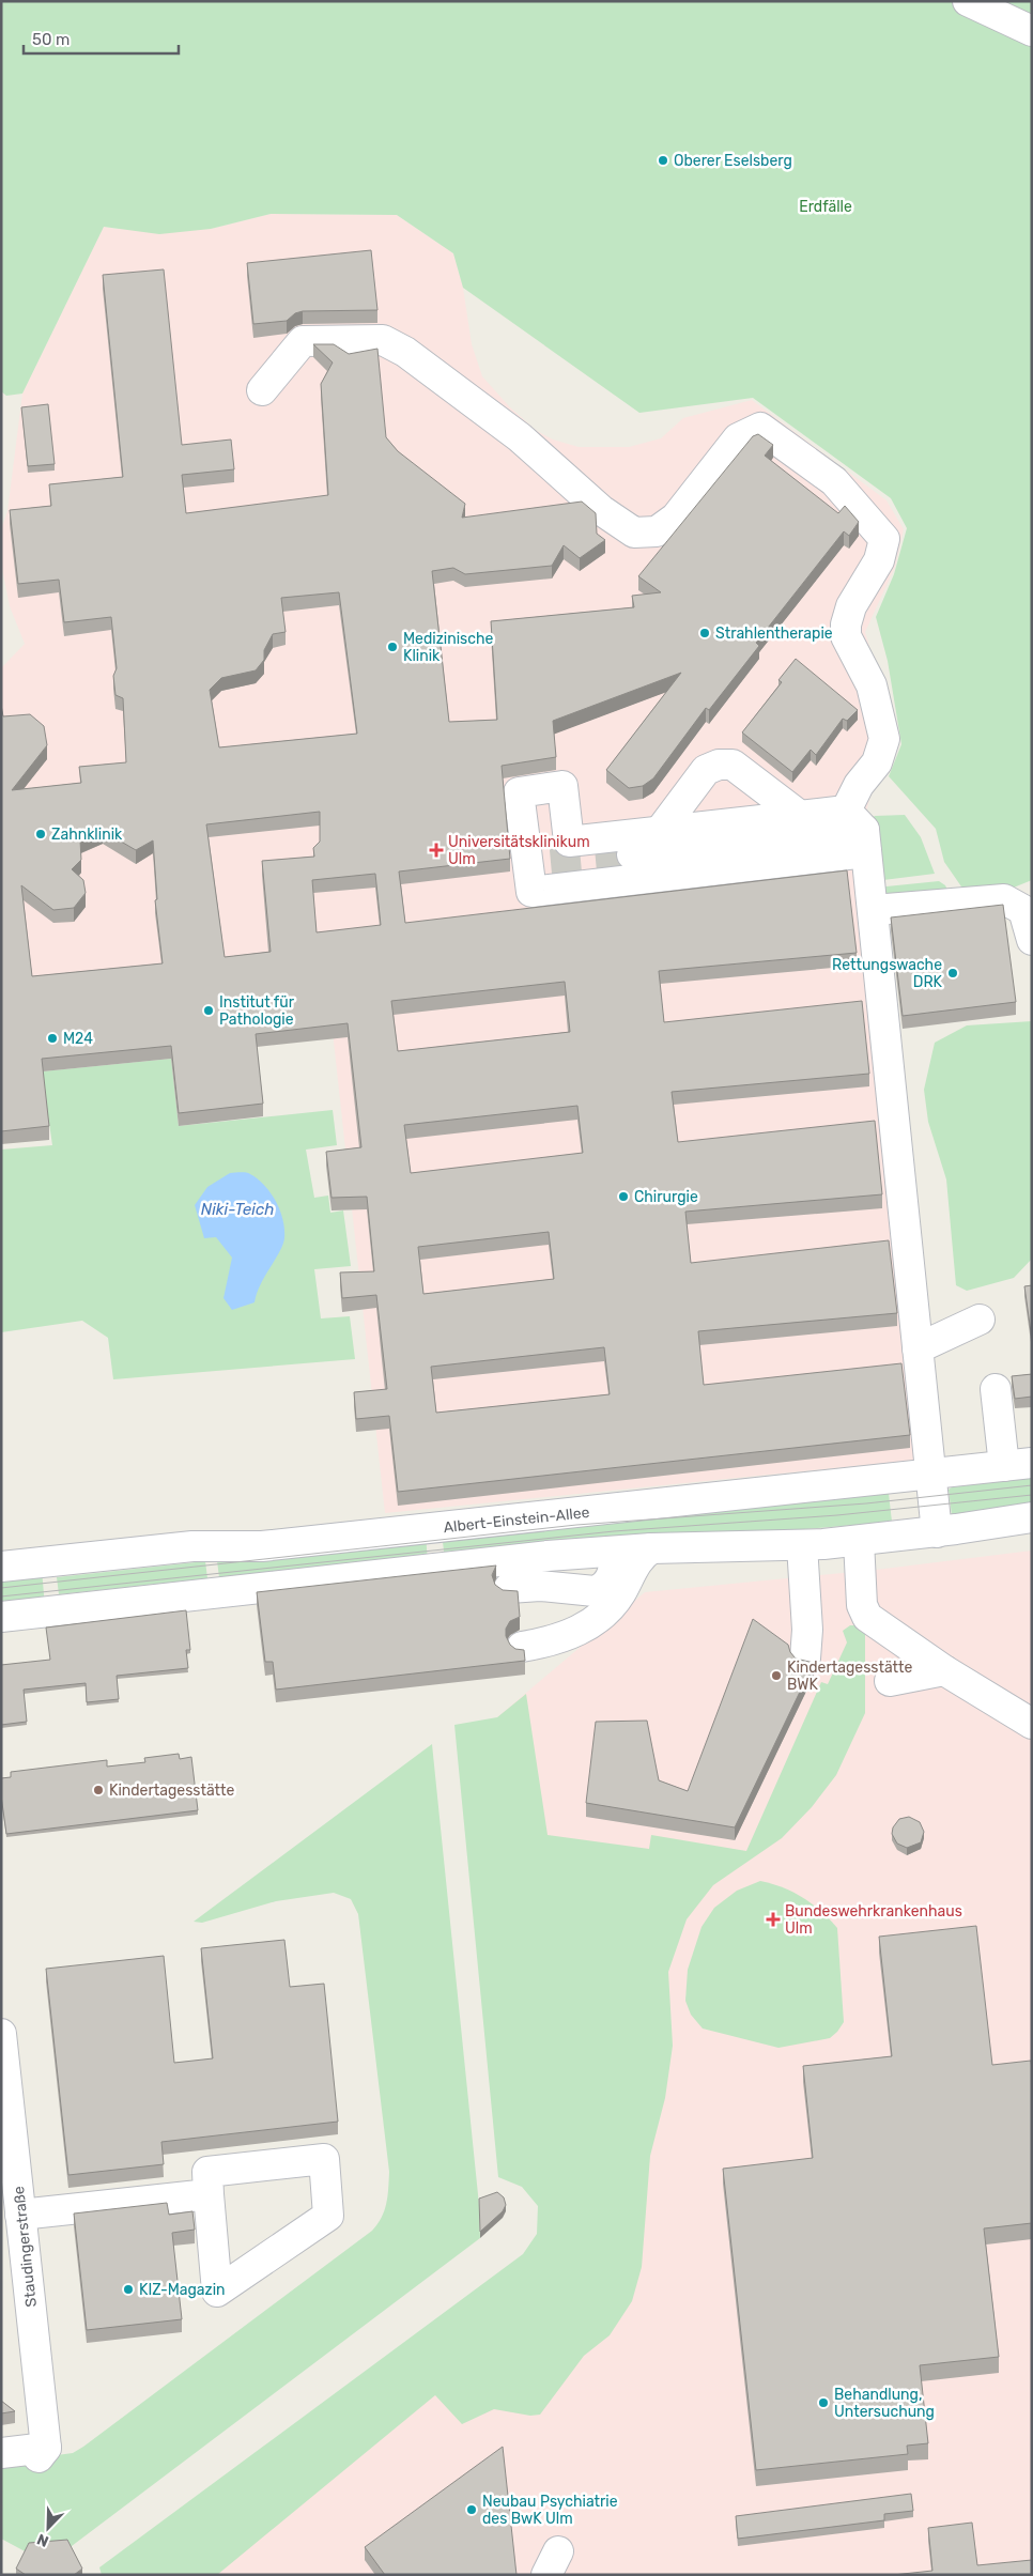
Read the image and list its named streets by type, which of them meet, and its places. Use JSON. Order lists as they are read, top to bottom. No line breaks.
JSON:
{"streets":{"street":["Albert-Einstein-Allee","Staudingerstraße"]},"water":["Niki-Teich"],"parks":["Erdfälle"],"places":{"other":["Oberer Eselsberg","Strahlentherapie","Medizinische Klinik","Zahnklinik","Rettungswache DRK","Institut für Pathologie","M24","Chirurgie","Kindertagesstätte BWK","Kindertagesstätte","KIZ-Magazin","Behandlung, Untersuchung","Neubau Psychiatrie des BwK Ulm"],"health":["Universitätsklinikum Ulm","Bundeswehrkrankenhaus Ulm"]},"scale_bar":"50 m","north":"bottom left"}
